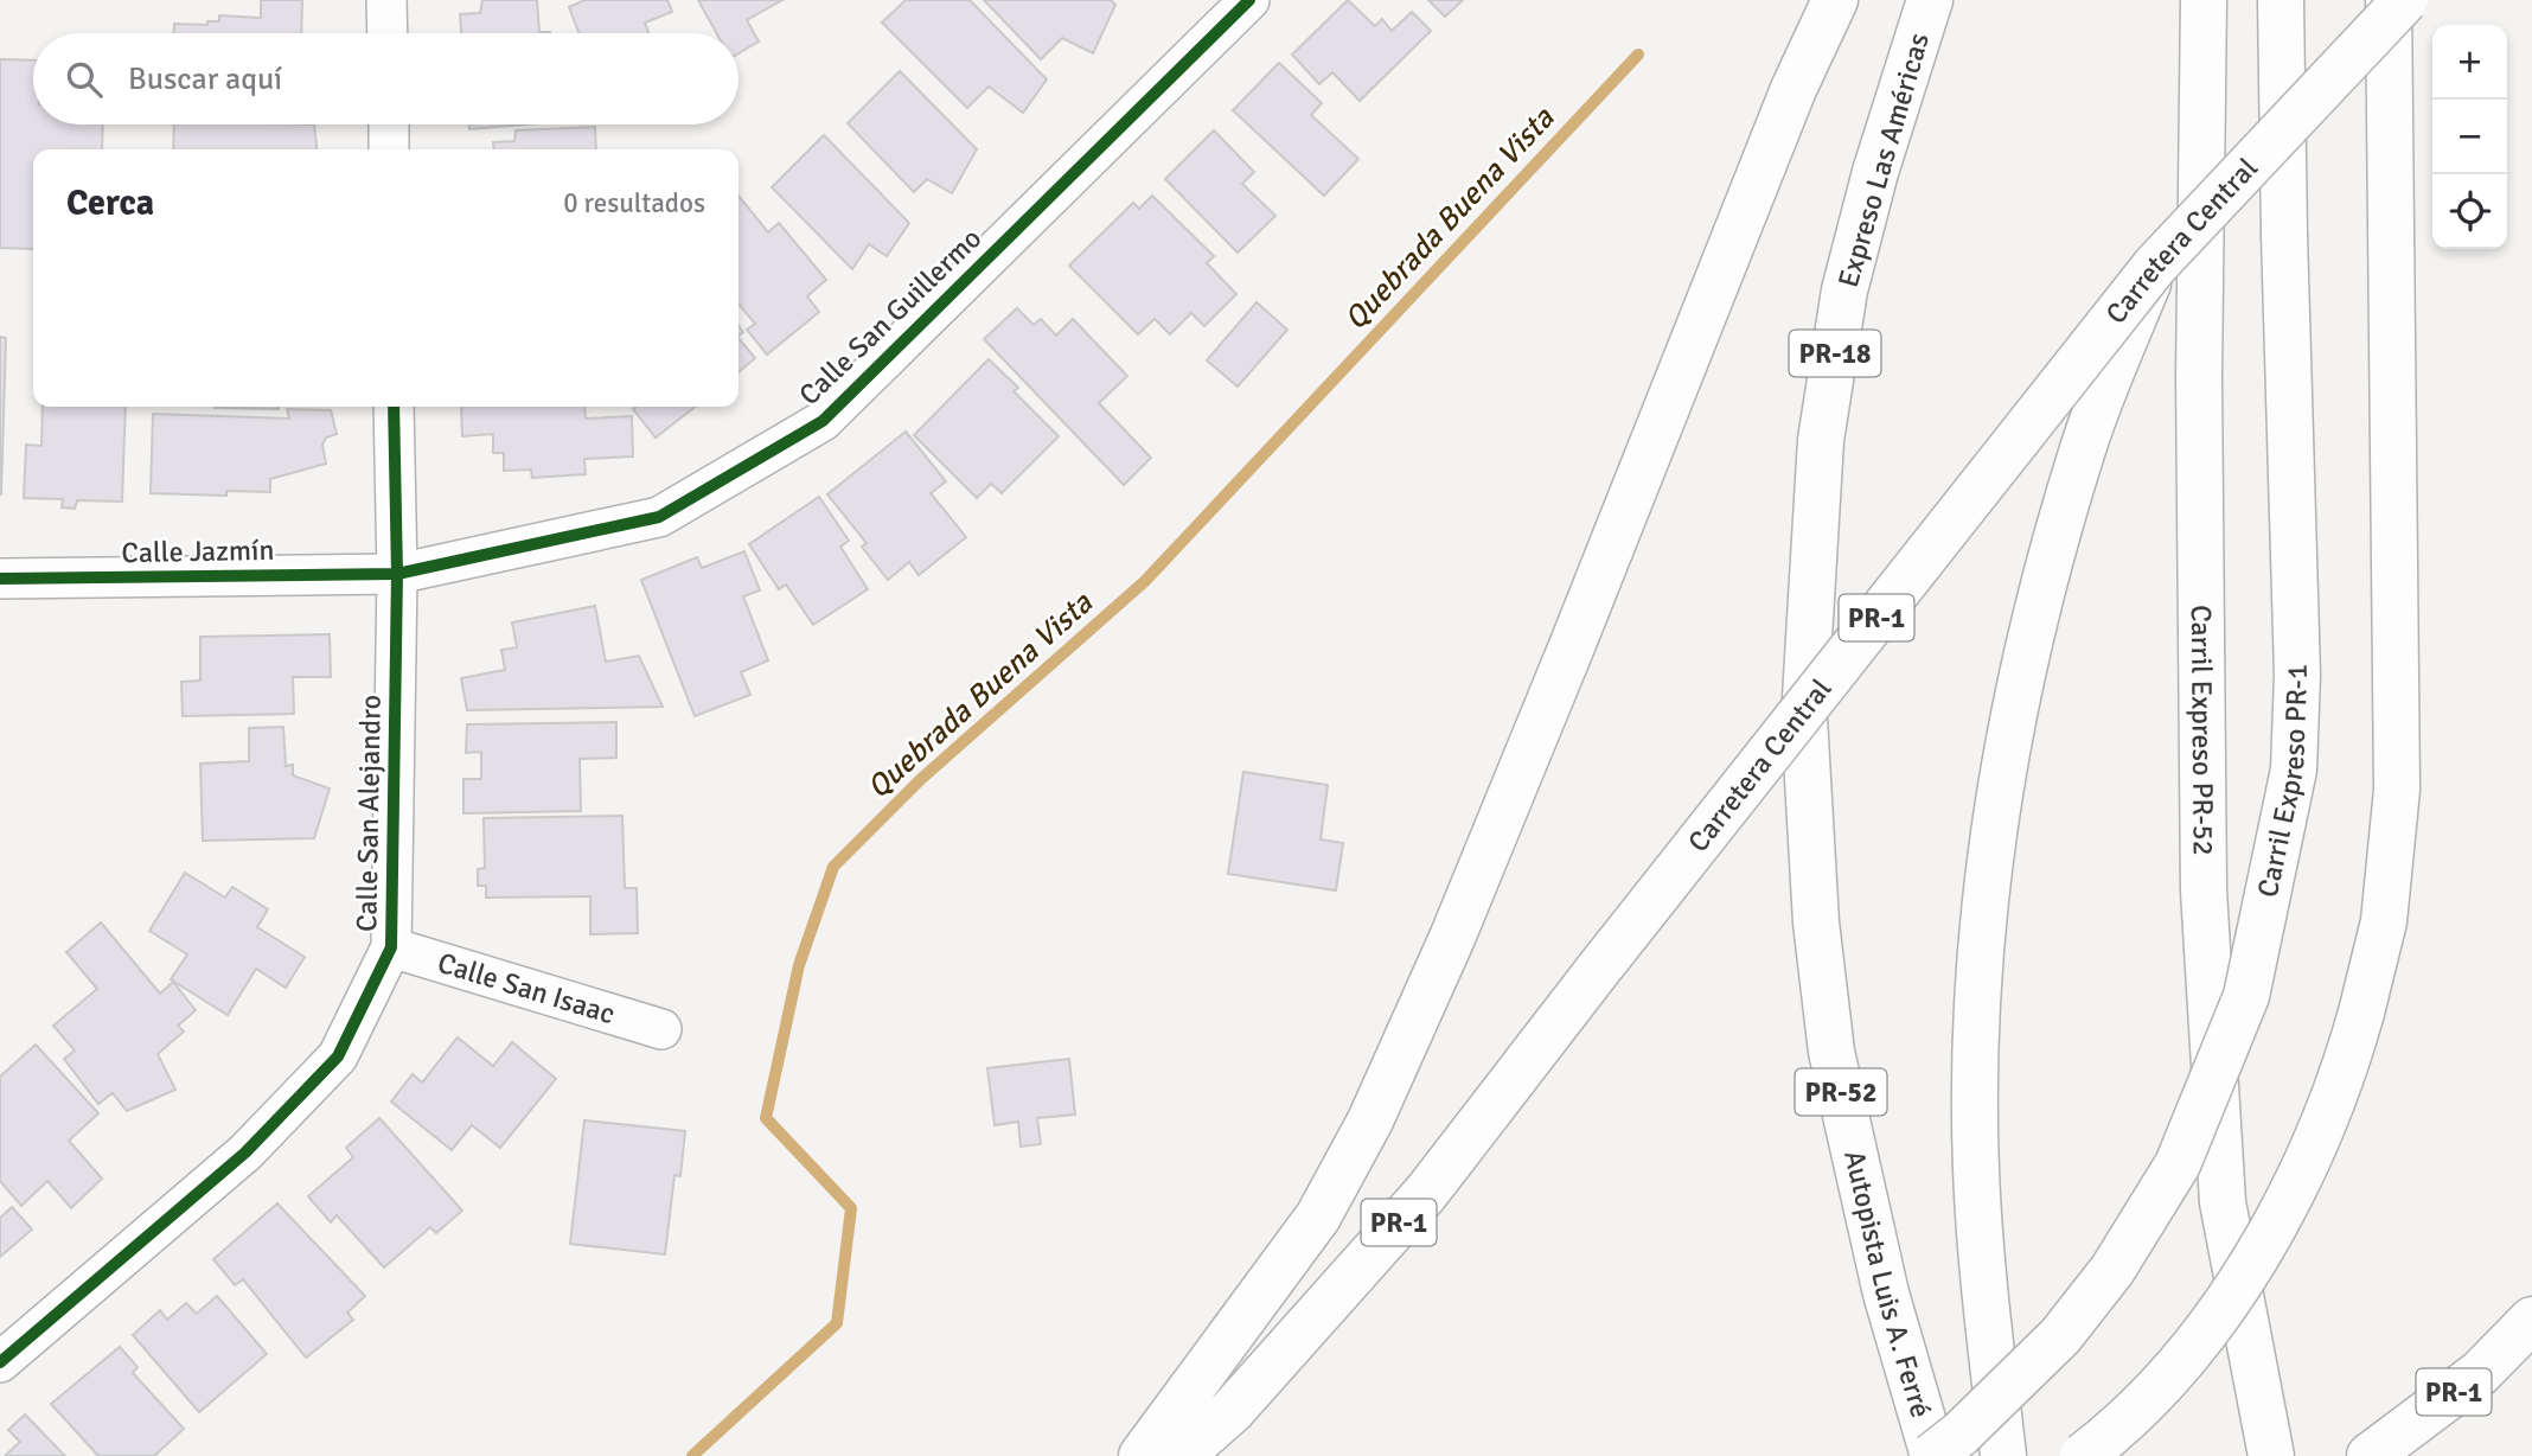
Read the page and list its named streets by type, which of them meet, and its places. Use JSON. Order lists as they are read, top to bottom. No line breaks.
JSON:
{"streets":{"highway":["Expreso Las Américas","Carretera Central","PR-18","PR-1","Carril Expreso PR-52","Carril Expreso PR-1","PR-52","Autopista Luis A. Ferré"],"street":["Calle San Guillermo","Calle Jazmín","Calle San Alejandro","Calle San Isaac"]},"crossings":[["Expreso Las Américas","Autopista Luis A. Ferré"],["Calle San Guillermo","Calle Jazmín"],["Calle San Guillermo","Calle San Alejandro"],["Calle Jazmín","Calle San Alejandro"],["Carril Expreso PR-1","Autopista Luis A. Ferré"],["Calle San Alejandro","Calle San Isaac"]],"water":["Quebrada Buena Vista"],"page":{"map_buttons":["+","−"],"search":"Buscar aquí","heading":["Cerca","0 resultados"]}}
